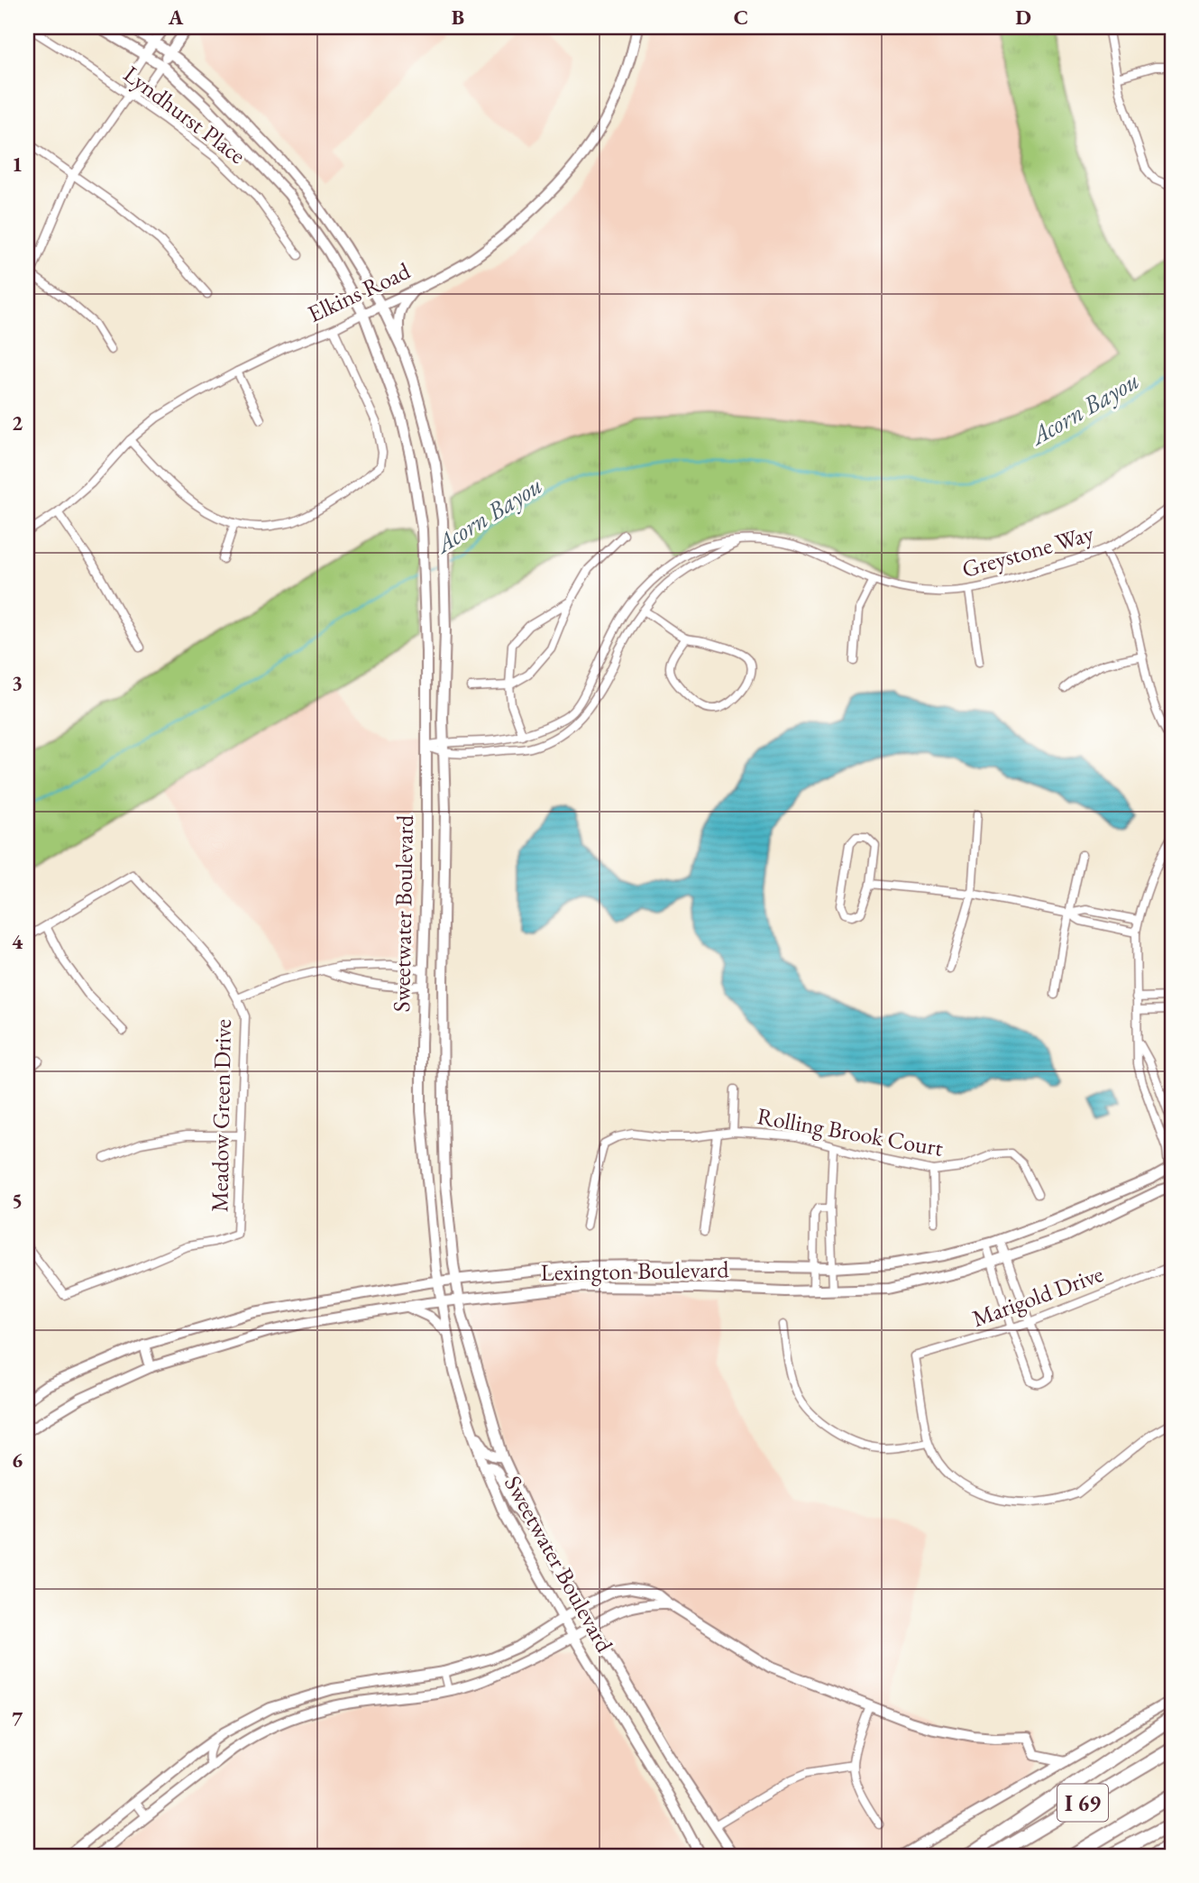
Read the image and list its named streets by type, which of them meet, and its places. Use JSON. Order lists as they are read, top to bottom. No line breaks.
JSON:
{"streets":{"highway":["I 69"],"main road":["Elkins Road","Sweetwater Boulevard","Lexington Boulevard"],"street":["Lyndhurst Place","Greystone Way","Meadow Green Drive","Rolling Brook Court","Marigold Drive"]},"crossings":[["Elkins Road","Sweetwater Boulevard"],["Greystone Way","Sweetwater Boulevard"],["Sweetwater Boulevard","Lexington Boulevard"]],"water":["Acorn Bayou"],"grid":{"columns":["A","B","C","D"],"rows":["1","2","3","4","5","6","7"]}}
